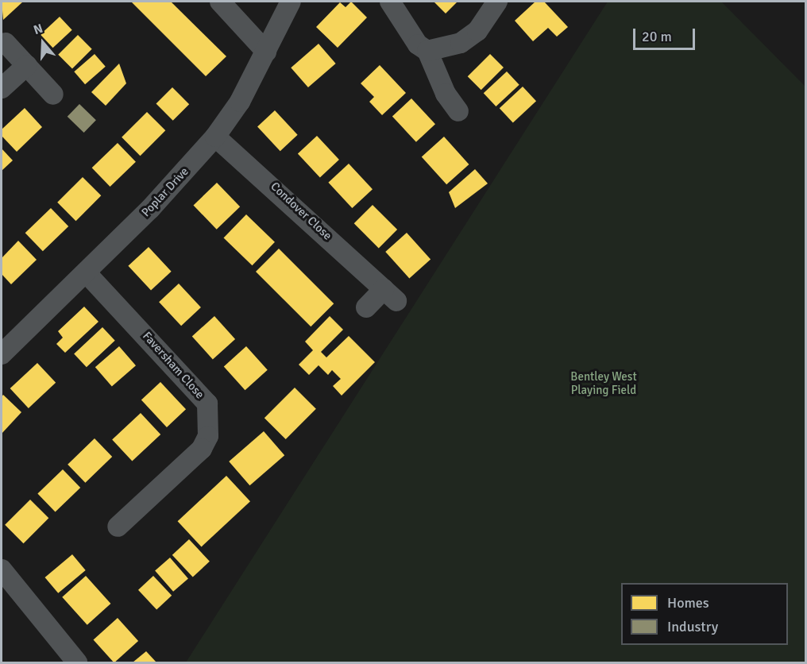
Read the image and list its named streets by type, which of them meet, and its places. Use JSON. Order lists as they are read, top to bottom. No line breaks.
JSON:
{"streets":{"street":["Poplar Drive","Condover Close","Faversham Close"]},"crossings":[["Poplar Drive","Condover Close"],["Poplar Drive","Faversham Close"]],"parks":["Bentley West Playing Field"],"legend":["Homes","Industry"],"scale_bar":"20 m","north":"top"}
